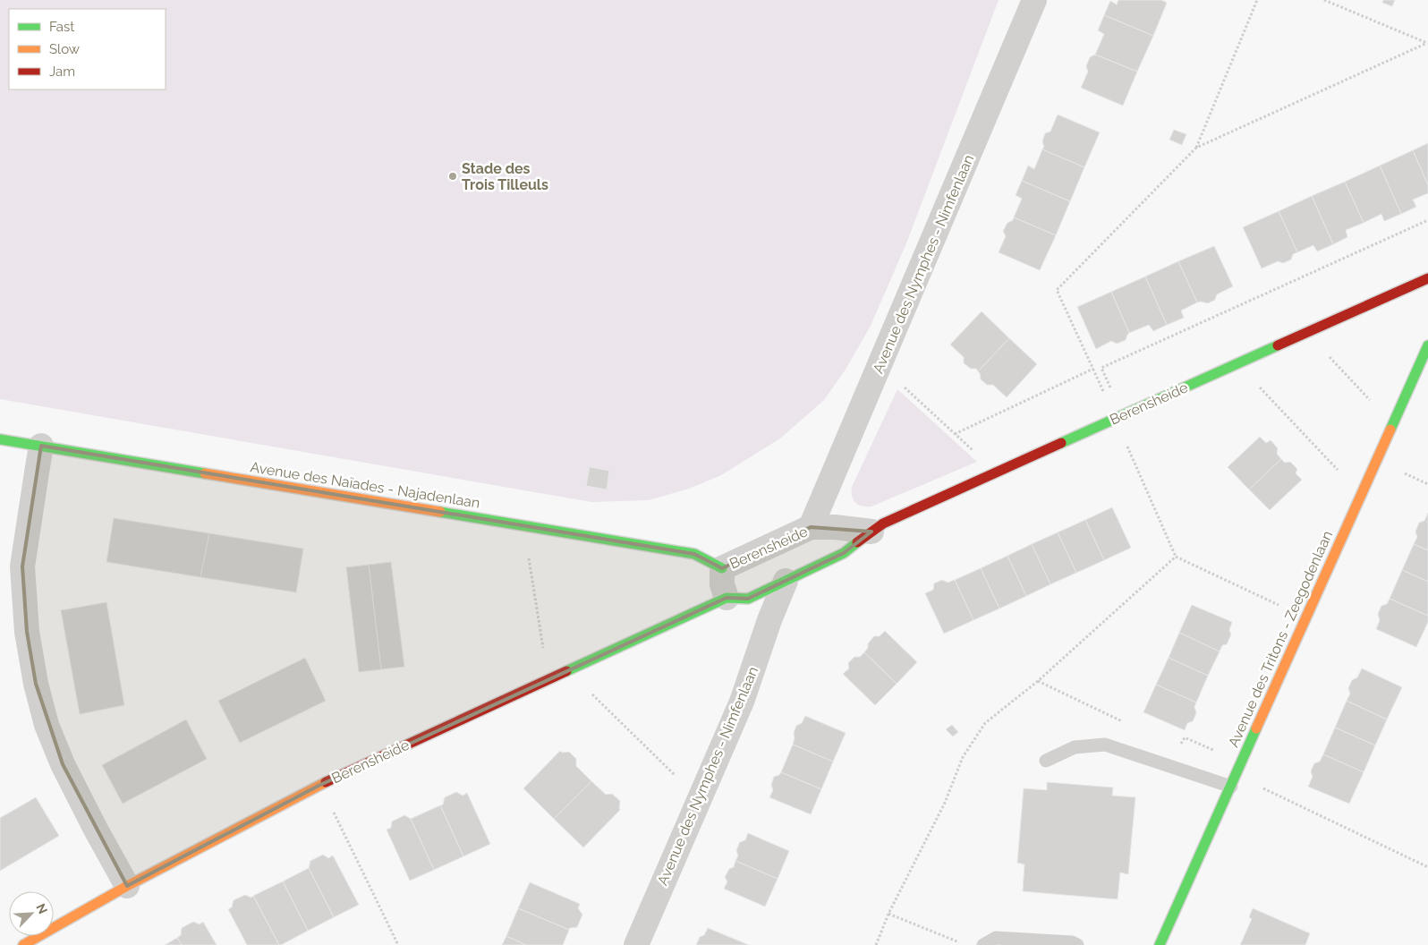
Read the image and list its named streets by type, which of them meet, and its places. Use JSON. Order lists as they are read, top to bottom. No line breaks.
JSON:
{"streets":{"street":["Avenue des Nymphes - Nimfenlaan","Berensheide","Avenue des Naïades - Najadenlaan","Avenue des Tritons - Zeegodenlaan"]},"crossings":[["Avenue des Nymphes - Nimfenlaan","Berensheide"],["Berensheide","Avenue des Naïades - Najadenlaan"]],"places":["Stade des Trois Tilleuls"],"legend":["Fast","Slow","Jam"],"north":"top right"}
